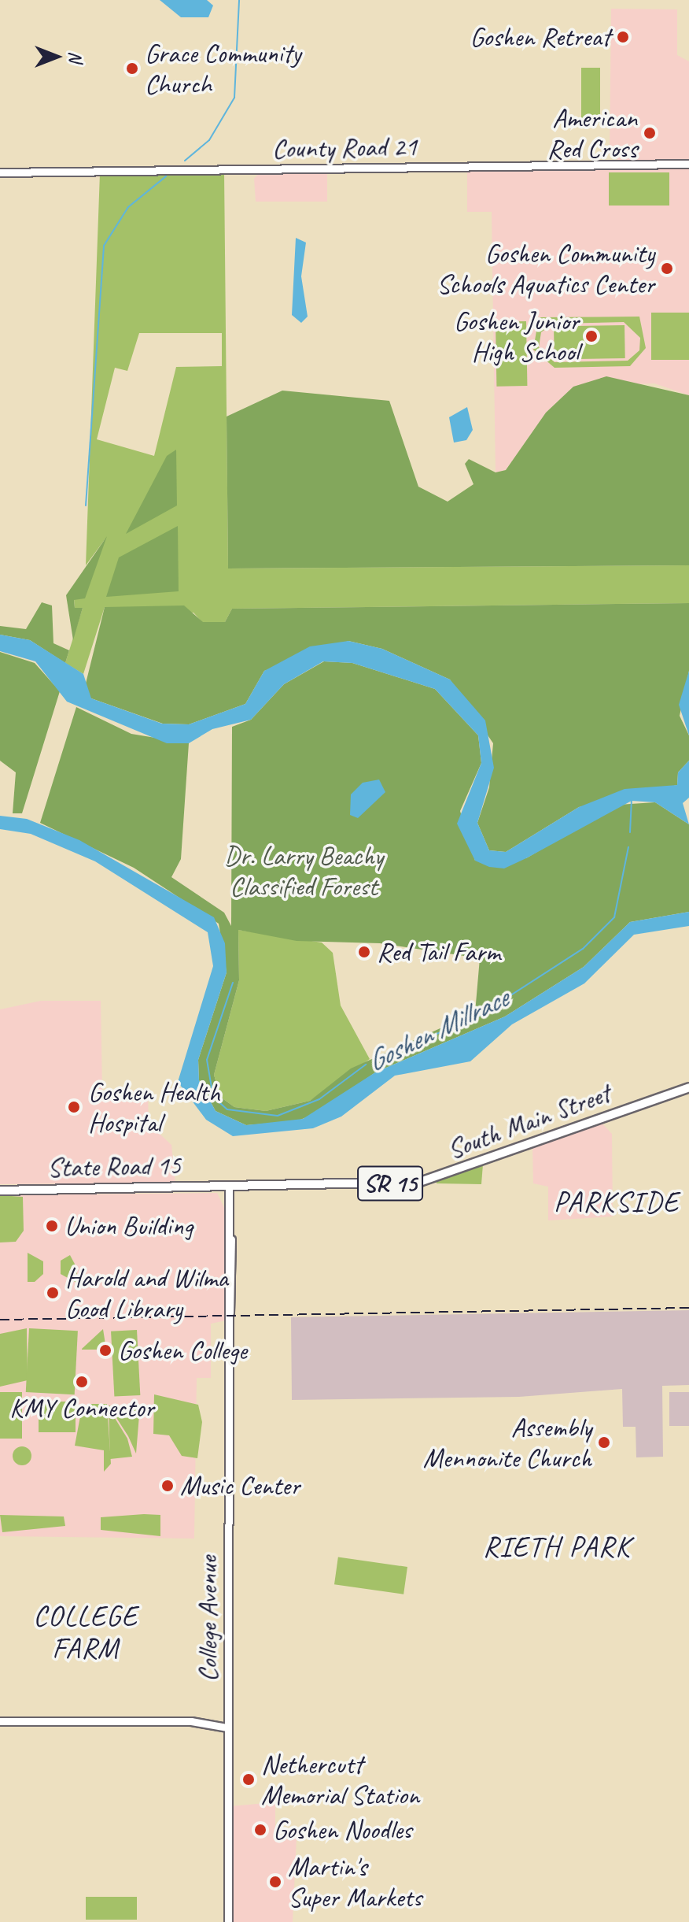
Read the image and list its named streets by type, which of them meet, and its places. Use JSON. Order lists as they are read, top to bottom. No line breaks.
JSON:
{"streets":{"main road":["South Main Street","State Road 15","SR 15"],"street":["County Road 21","College Avenue"]},"crossings":[["South Main Street","State Road 15"],["South Main Street","College Avenue"],["State Road 15","College Avenue"]],"districts":["PARKSIDE","RIETH PARK","COLLEGE FARM"],"water":["Goshen Millrace"],"parks":["Dr. Larry Beachy Classified Forest"],"places":["Goshen Retreat","Grace Community Church","American Red Cross","Goshen Community Schools Aquatics Center","Goshen Junior High School","Red Tail Farm","Goshen Health Hospital","Union Building","Harold and Wilma Good Library","Goshen College","KMY Connector","Assembly Mennonite Church","Music Center","Nethercutt Memorial Station","Goshen Noodles","Martin's Super Markets"],"north":"right"}
